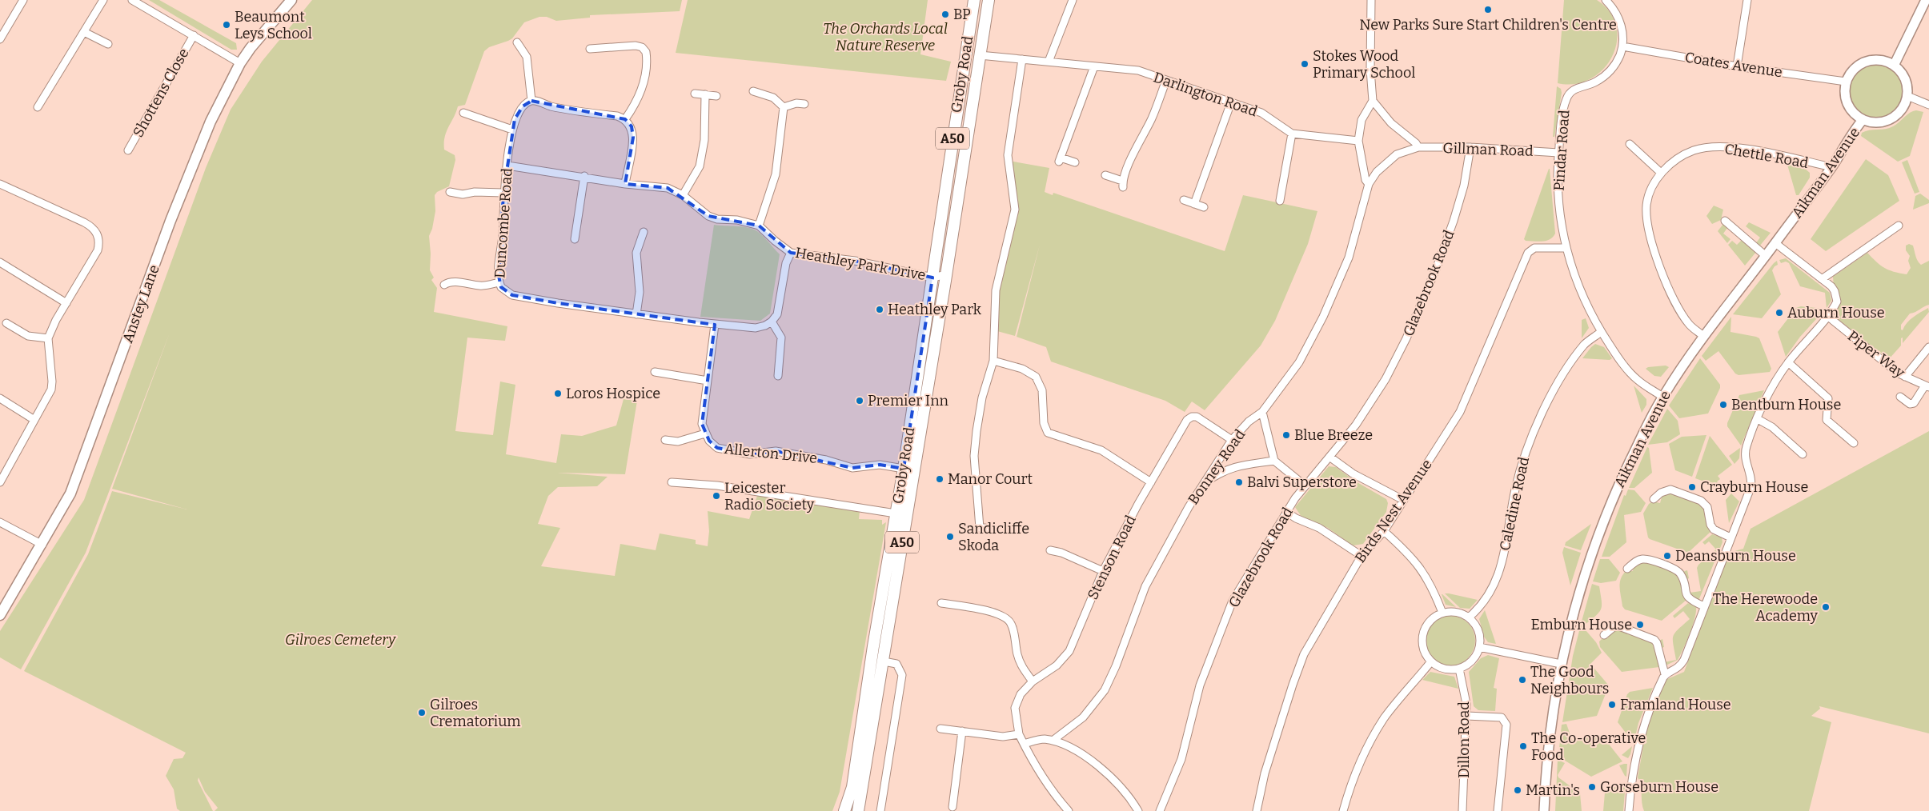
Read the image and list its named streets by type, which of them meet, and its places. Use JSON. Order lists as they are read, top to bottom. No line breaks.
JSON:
{"streets":{"main road":["Groby Road","A50","Anstey Lane"],"street":["Coates Avenue","Shottens Close","Darlington Road","Gillman Road","Pindar Road","Chettle Road","Aikman Avenue","Duncombe Road","Heathley Park Drive","Glazebrook Road","Piper Way","Allerton Drive","Bonney Road","Caledine Road","Birds Nest Avenue","Stenson Road","Dillon Road"]},"crossings":[["Coates Avenue","Pindar Road"],["Coates Avenue","Aikman Avenue"],["Groby Road","Darlington Road"],["Groby Road","Heathley Park Drive"],["Groby Road","Allerton Drive"],["Gillman Road","Pindar Road"],["Gillman Road","Glazebrook Road"],["Gillman Road","Bonney Road"],["Pindar Road","Aikman Avenue"],["Pindar Road","Caledine Road"],["Pindar Road","Birds Nest Avenue"],["Chettle Road","Aikman Avenue"],["Duncombe Road","Heathley Park Drive"],["Bonney Road","Stenson Road"],["Caledine Road","Dillon Road"]],"parks":["The Orchards Local Nature Reserve","Gilroes Cemetery"],"places":["New Parks Sure Start Children's Centre","BP","Beaumont Leys School","Stokes Wood Primary School","Heathley Park","Auburn House","Loros Hospice","Premier Inn","Bentburn House","Blue Breeze","Manor Court","Balvi Superstore","Crayburn House","Leicester Radio Society","Sandicliffe Skoda","Deansburn House","The Herewoode Academy","Emburn House","The Good Neighbours","Framland House","Gilroes Crematorium","The Co-operative Food","Gorseburn House","Martin's"]}
